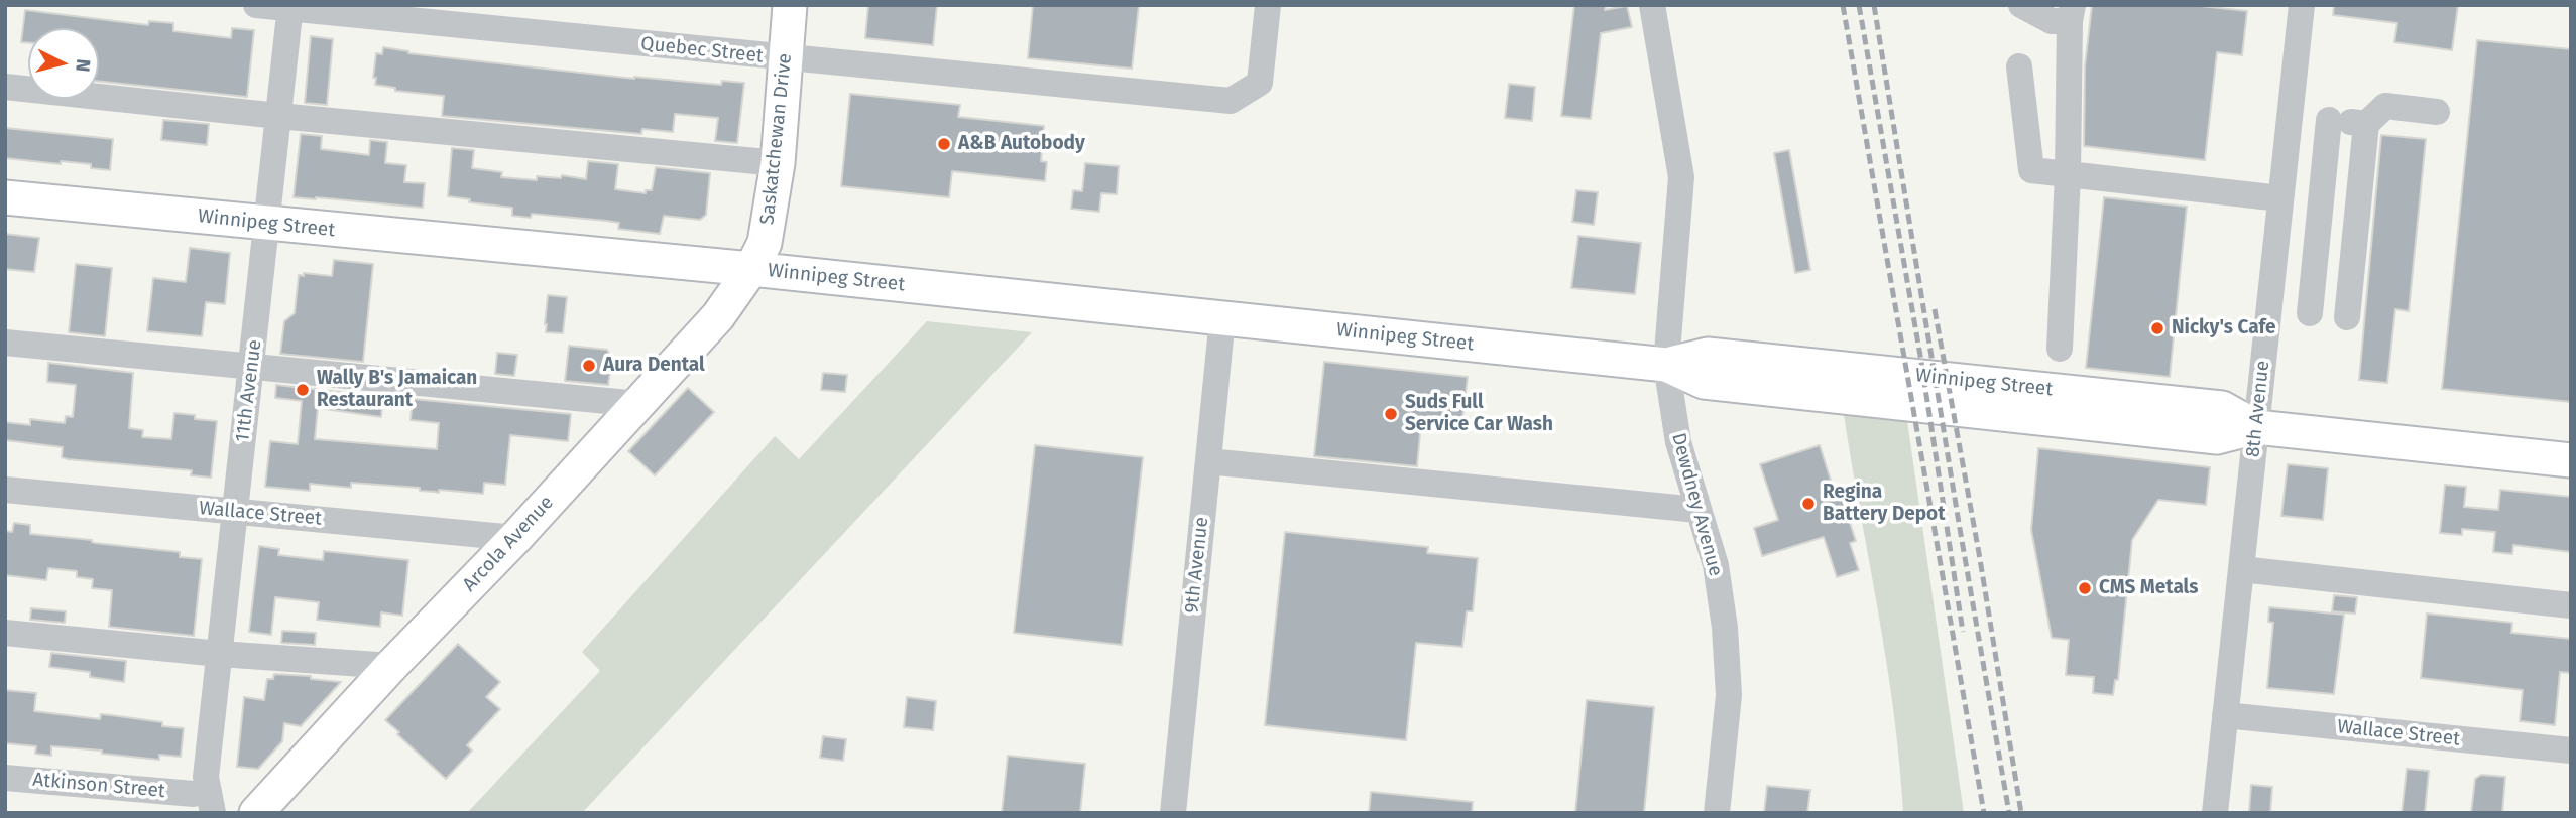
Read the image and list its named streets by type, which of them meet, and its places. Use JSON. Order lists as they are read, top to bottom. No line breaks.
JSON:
{"streets":{"main road":["Saskatchewan Drive","Winnipeg Street","Arcola Avenue"],"street":["Quebec Street","11th Avenue","8th Avenue","Dewdney Avenue","Wallace Street","9th Avenue","Atkinson Street"]},"crossings":[["Quebec Street","Saskatchewan Drive"],["Quebec Street","11th Avenue"],["Saskatchewan Drive","Winnipeg Street"],["Saskatchewan Drive","Arcola Avenue"],["Winnipeg Street","11th Avenue"],["Winnipeg Street","8th Avenue"],["Winnipeg Street","Dewdney Avenue"],["Winnipeg Street","Arcola Avenue"],["Winnipeg Street","9th Avenue"],["11th Avenue","Wallace Street"],["11th Avenue","Atkinson Street"],["8th Avenue","Wallace Street"],["Wallace Street","Arcola Avenue"]],"places":["A&B Autobody","Nicky's Cafe","Aura Dental","Wally B's Jamaican Restaurant","Suds Full Service Car Wash","Regina Battery Depot","CMS Metals"],"north":"right"}
